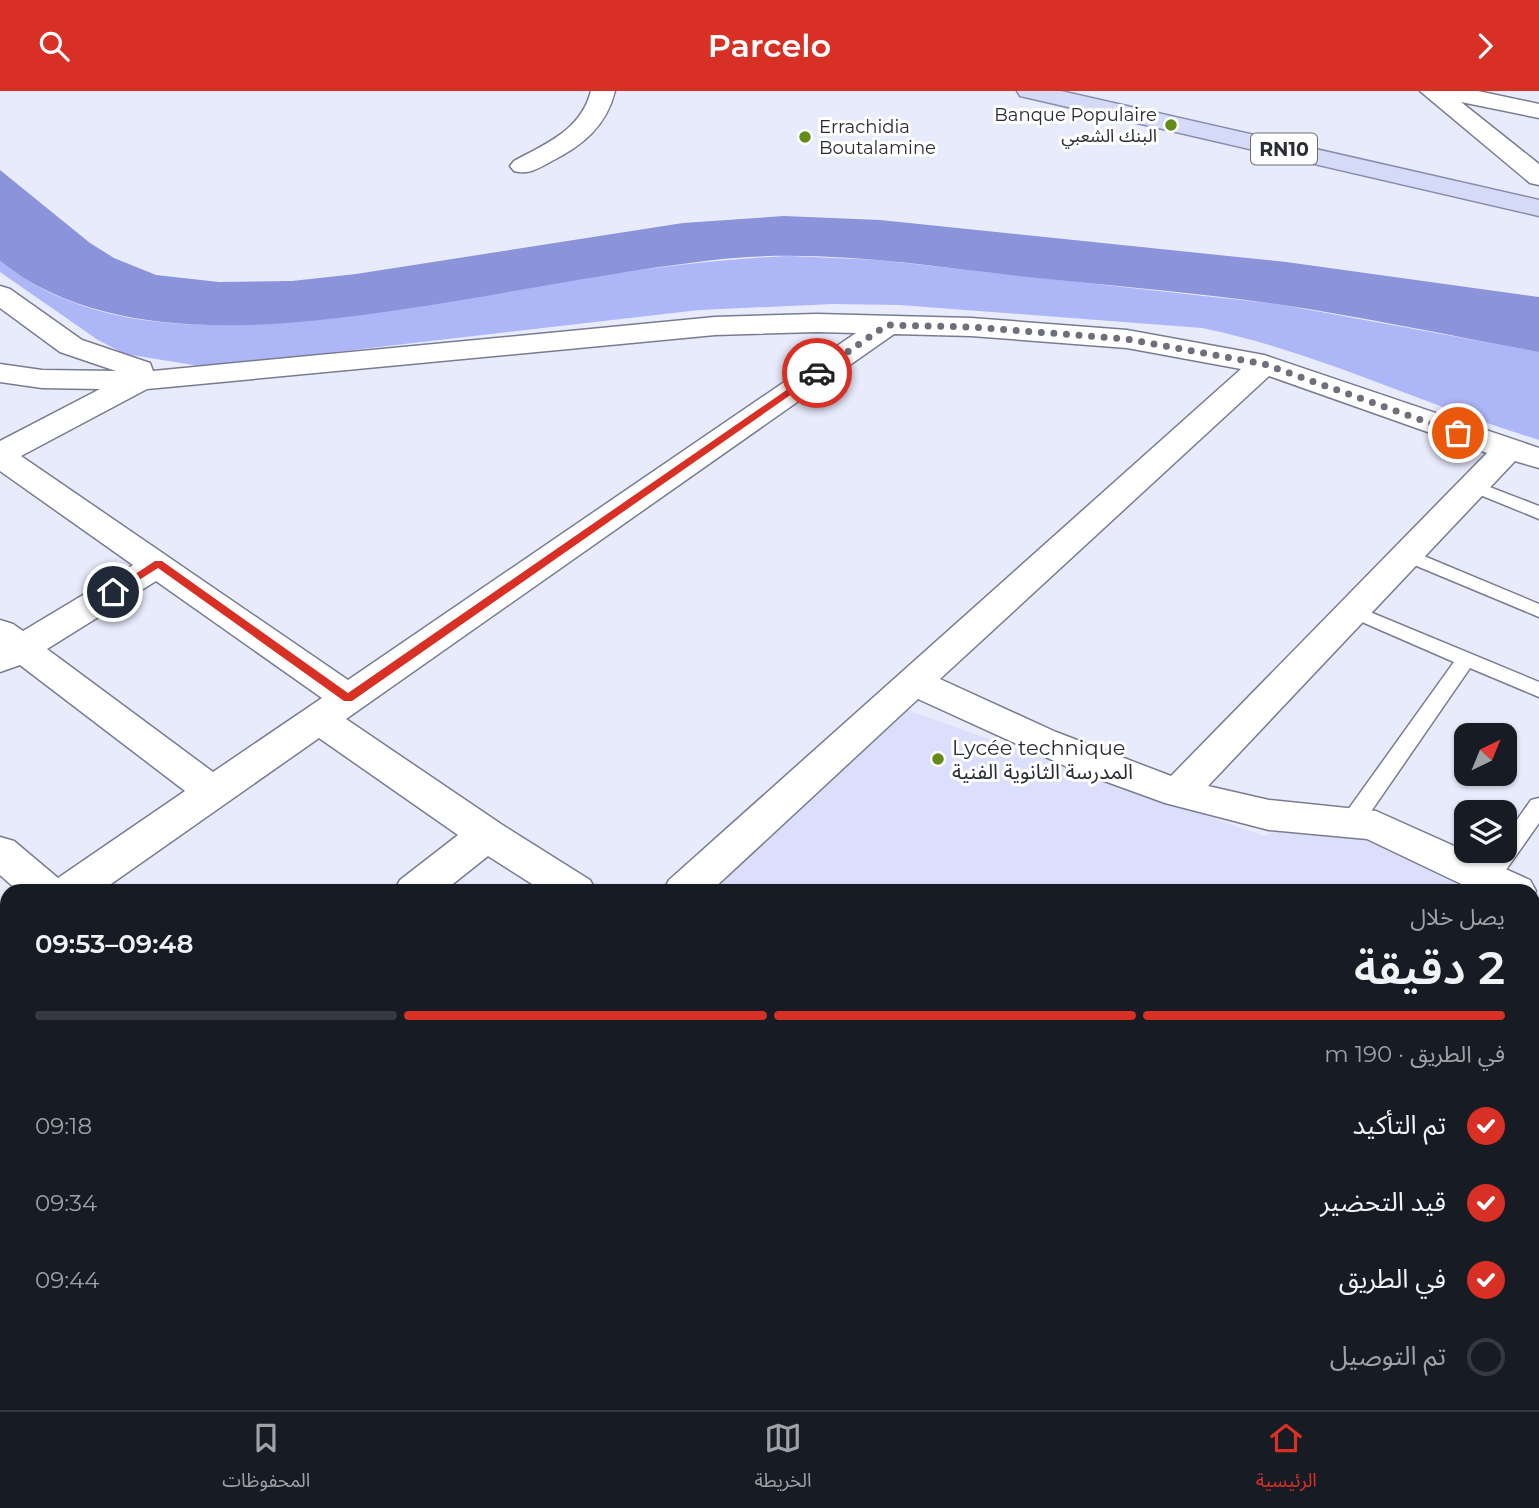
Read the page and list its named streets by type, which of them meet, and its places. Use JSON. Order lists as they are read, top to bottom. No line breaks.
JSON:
{"streets":{"main road":["RN10"]},"places":["Banque Populaire البنك الشعبي","Errachidia Boutalamine","Lycée technique المدرسة الثانوية الفنية"],"north":"top right","page":{"header":"Parcelo","heading":["2 دقيقة","يصل خلال","09:48–09:53"],"bar":"في الطريق · 190 m","list":[["تم التأكيد","09:18"],["قيد التحضير","09:34"],["في الطريق","09:44"],"تم التوصيل"],"tabs":["الرئيسية","الخريطة","المحفوظات"]}}
